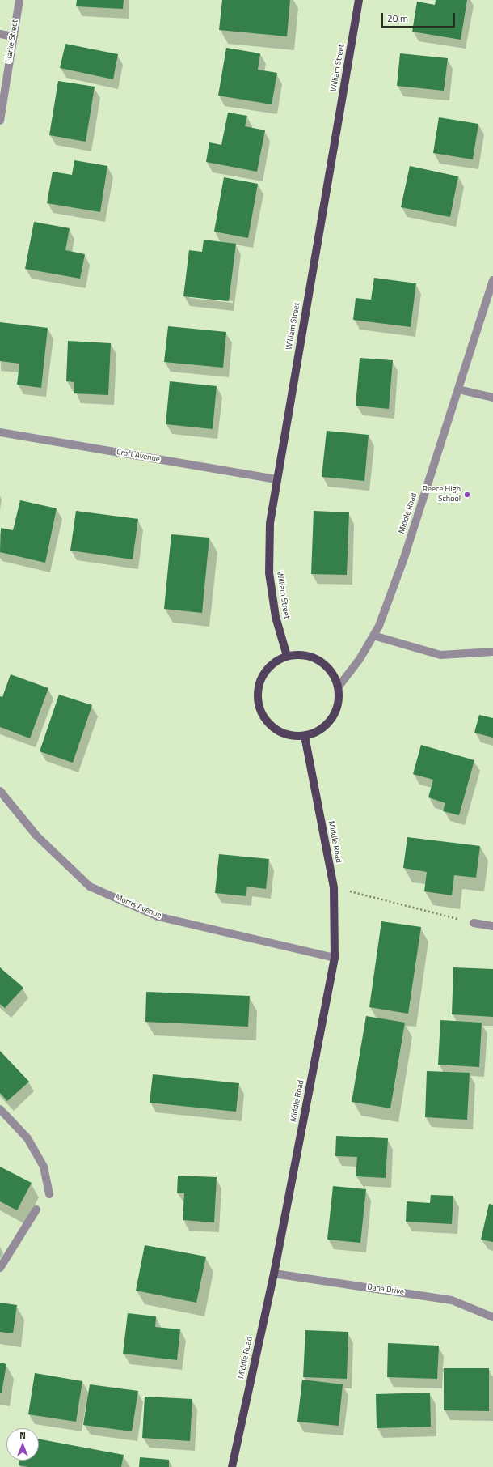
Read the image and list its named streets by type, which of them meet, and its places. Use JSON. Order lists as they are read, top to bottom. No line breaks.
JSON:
{"streets":{"main road":["William Street","Middle Road"],"street":["Clarke Street","Croft Avenue","Morris Avenue","Dana Drive"]},"crossings":[["William Street","Croft Avenue"],["William Street","Middle Road"],["Middle Road","Morris Avenue"],["Middle Road","Dana Drive"]],"places":["Reece High School"],"scale_bar":"20 m","north":"top"}
